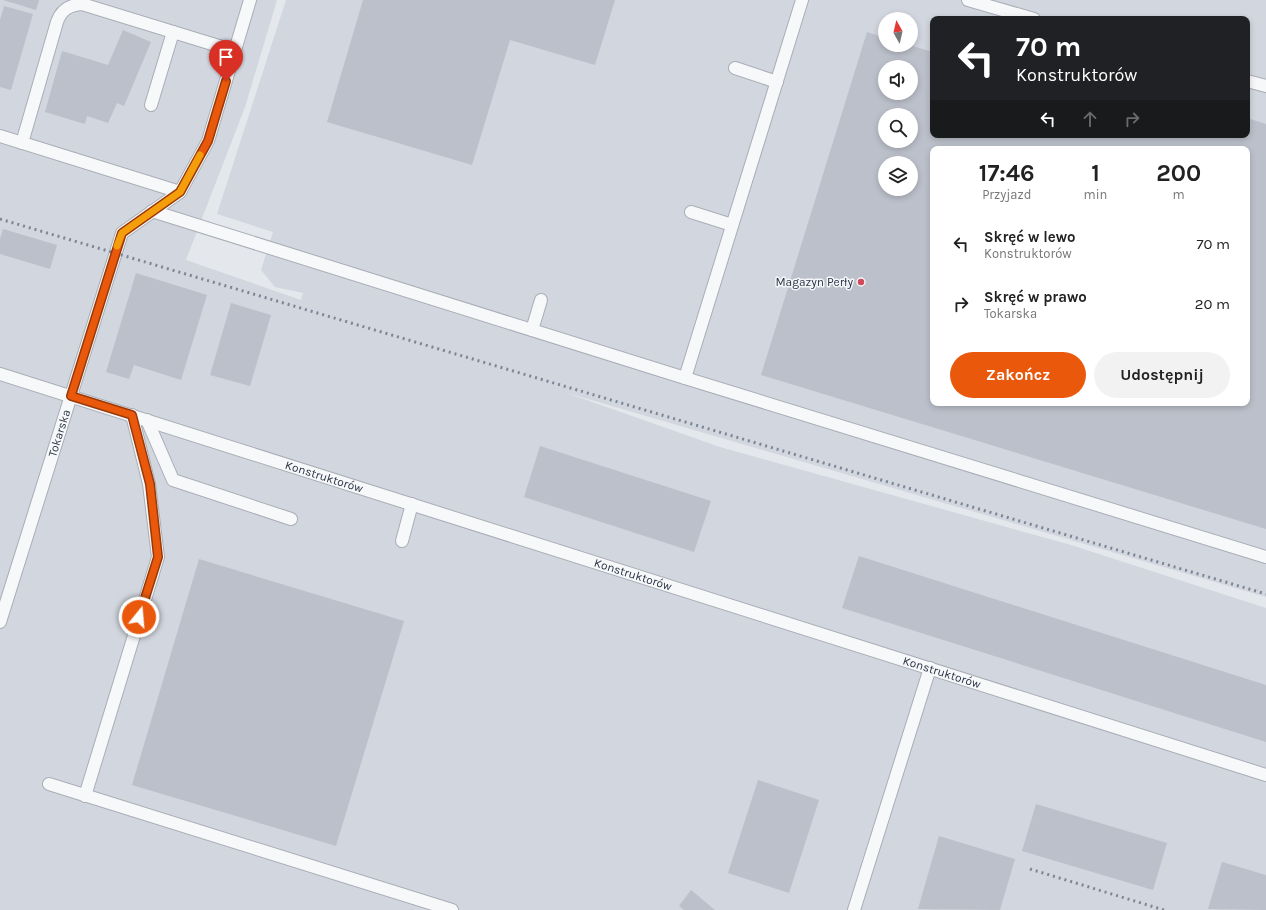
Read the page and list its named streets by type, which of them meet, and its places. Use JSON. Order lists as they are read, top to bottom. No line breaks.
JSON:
{"streets":{"lane":["Tokarska","Konstruktorów"]},"crossings":[["Tokarska","Konstruktorów"]],"places":["Magazyn Perły"],"north":"top","page":{"turn":["70 m","Konstruktorów"],"eta":["17:46","Przyjazd","1","min","200","m"],"list":[{"name":"Skręć w lewo","note":"Konstruktorów","value":"70 m"},{"name":"Skręć w prawo","note":"Tokarska","value":"20 m"}],"buttons":["Zakończ","Udostępnij"]}}
